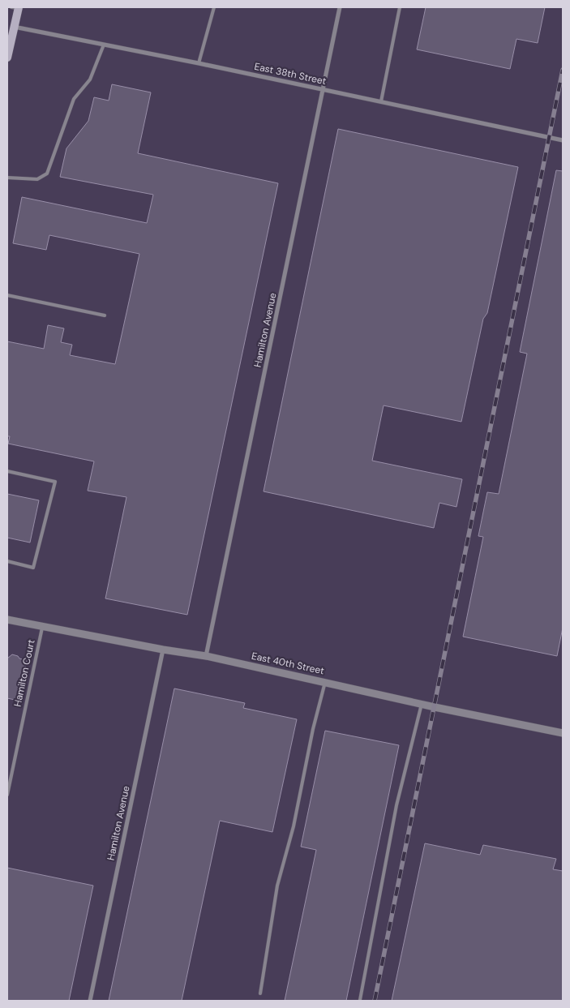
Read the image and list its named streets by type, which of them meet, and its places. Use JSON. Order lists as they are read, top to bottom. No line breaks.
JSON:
{"streets":{"street":["East 38th Street","Hamilton Avenue","East 40th Street"],"lane":["Hamilton Court"]},"crossings":[["East 38th Street","Hamilton Avenue"],["Hamilton Avenue","East 40th Street"],["East 40th Street","Hamilton Court"]]}
